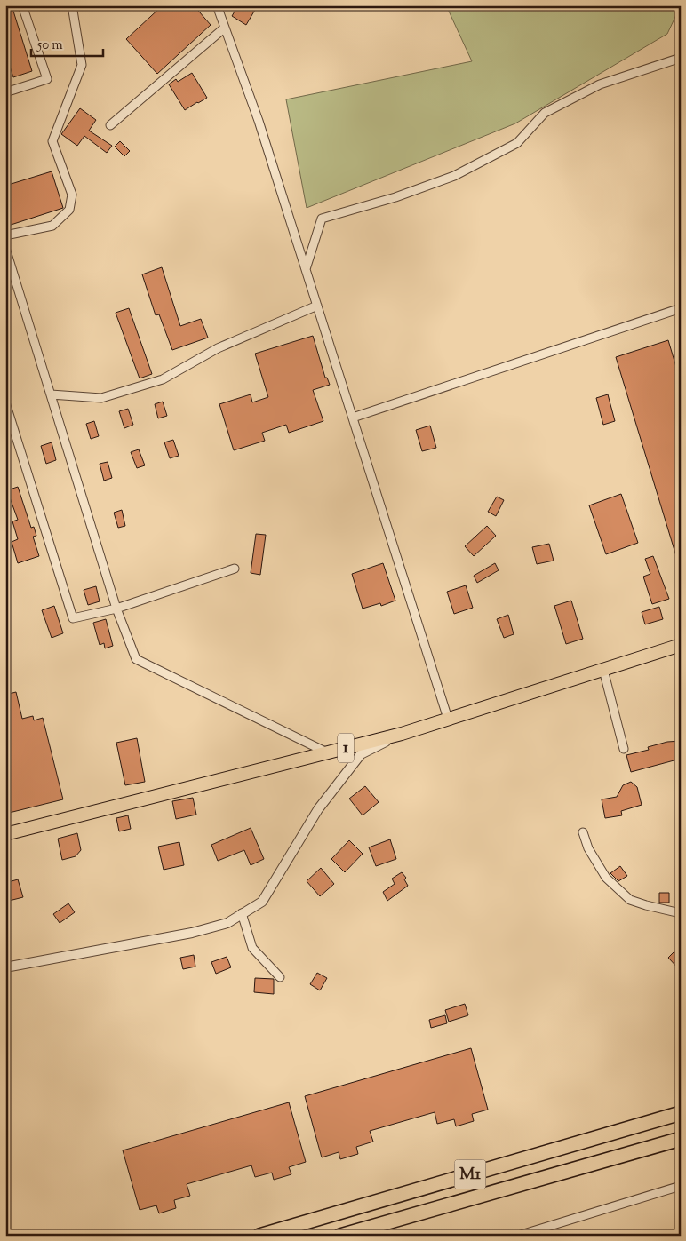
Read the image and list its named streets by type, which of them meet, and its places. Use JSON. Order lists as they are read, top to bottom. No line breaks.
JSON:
{"streets":{"highway":["M1"],"main road":["1"]},"scale_bar":"50 m"}
